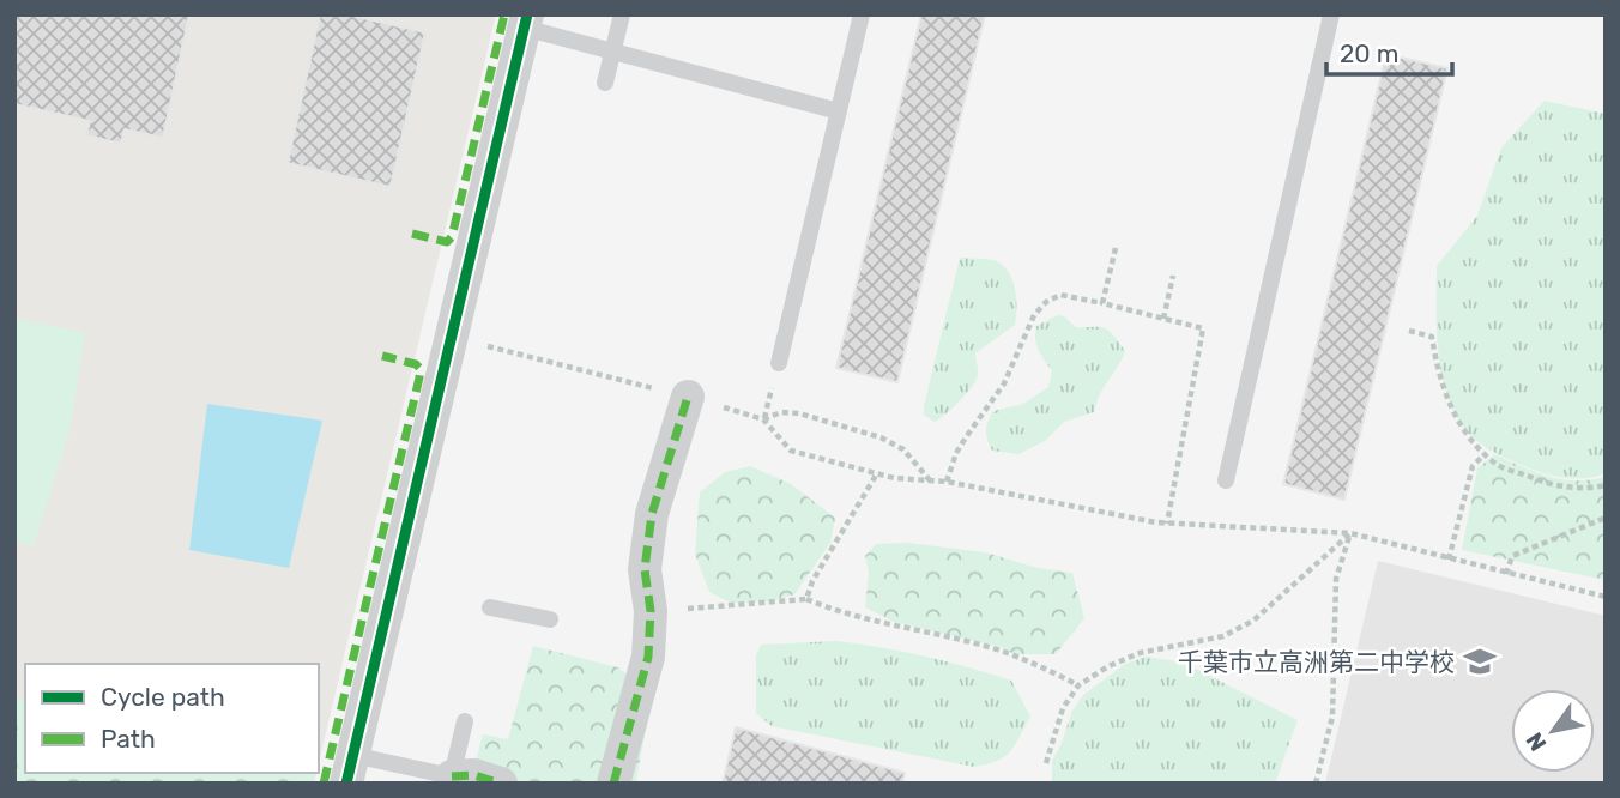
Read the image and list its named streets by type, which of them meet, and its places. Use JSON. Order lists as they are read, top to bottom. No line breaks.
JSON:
{"places":{"school or university":["千葉市立高洲第二中学校"]},"legend":["Cycle path","Path"],"scale_bar":"20 m","north":"bottom left"}
